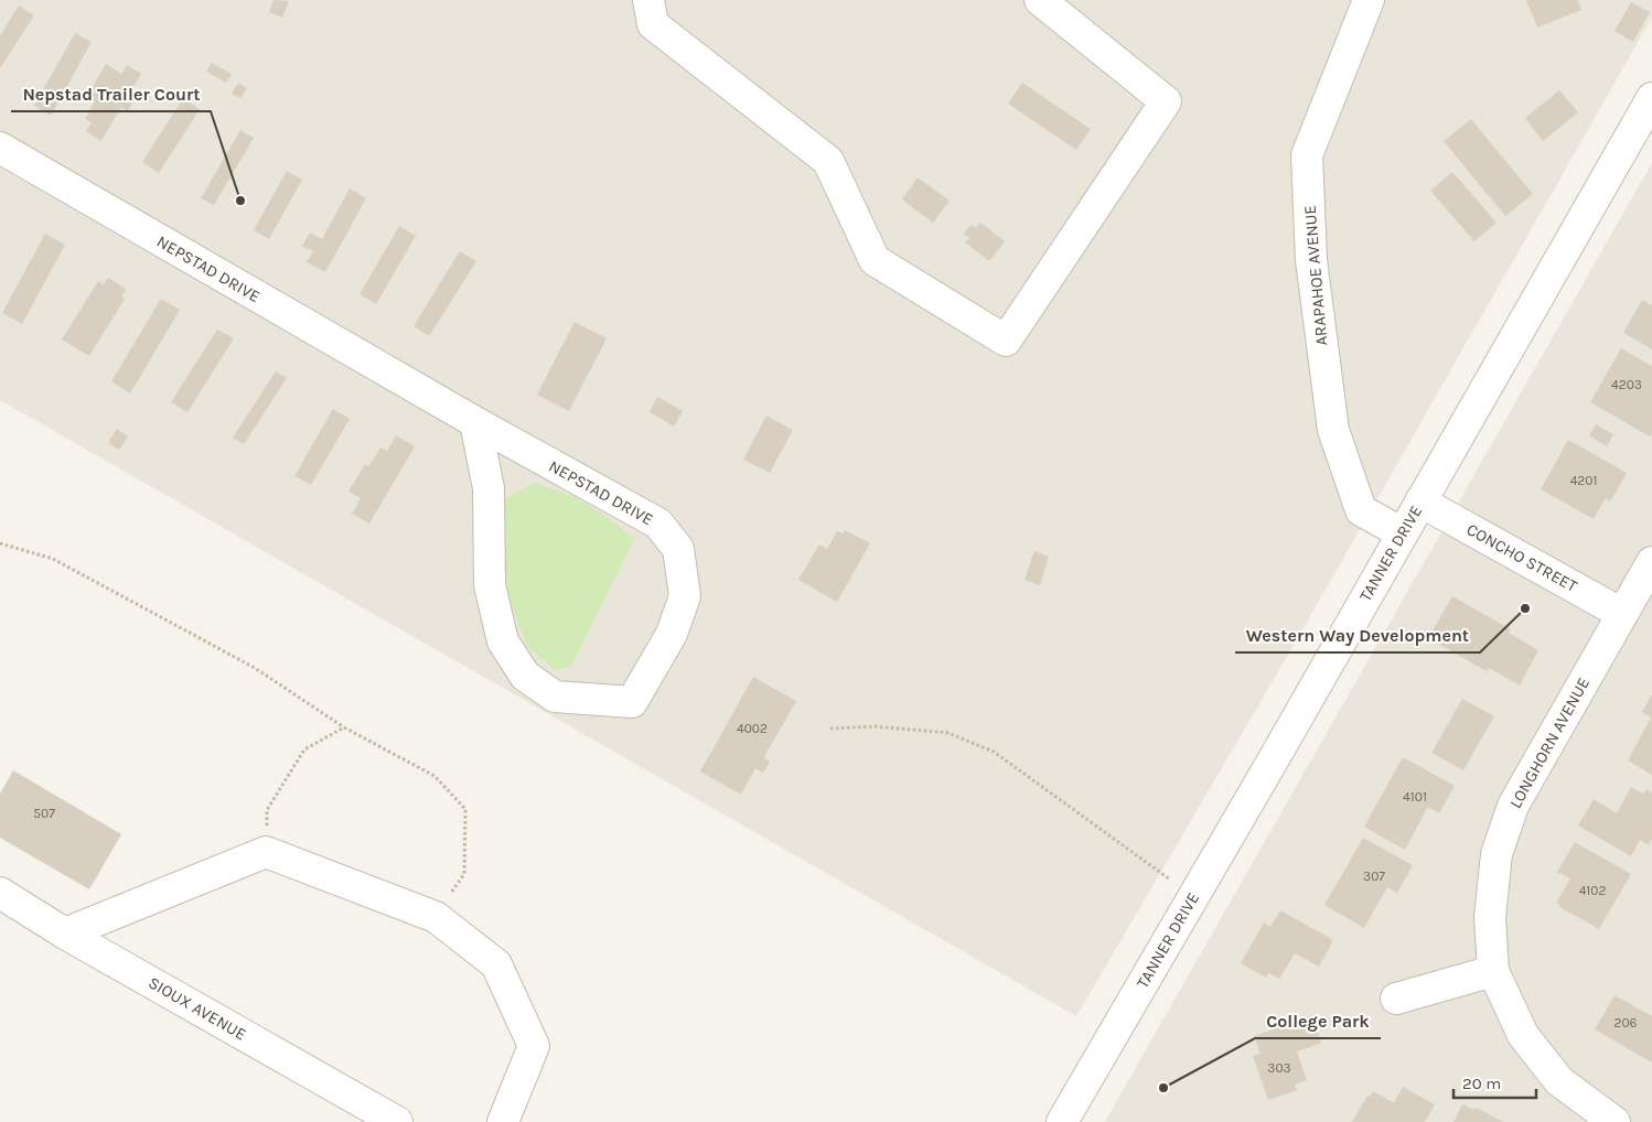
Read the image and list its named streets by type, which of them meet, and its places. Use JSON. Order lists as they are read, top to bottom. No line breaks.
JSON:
{"streets":{"street":["NEPSTAD DRIVE","ARAPAHOE AVENUE","TANNER DRIVE","CONCHO STREET","LONGHORN AVENUE","SIOUX AVENUE"]},"crossings":[["ARAPAHOE AVENUE","TANNER DRIVE"],["TANNER DRIVE","CONCHO STREET"],["CONCHO STREET","LONGHORN AVENUE"]],"places":["Nepstad Trailer Court","Western Way Development","College Park"],"house_numbers":["4203","4201","4002","4101","507","307","4102","206","303"],"scale_bar":"20 m"}
